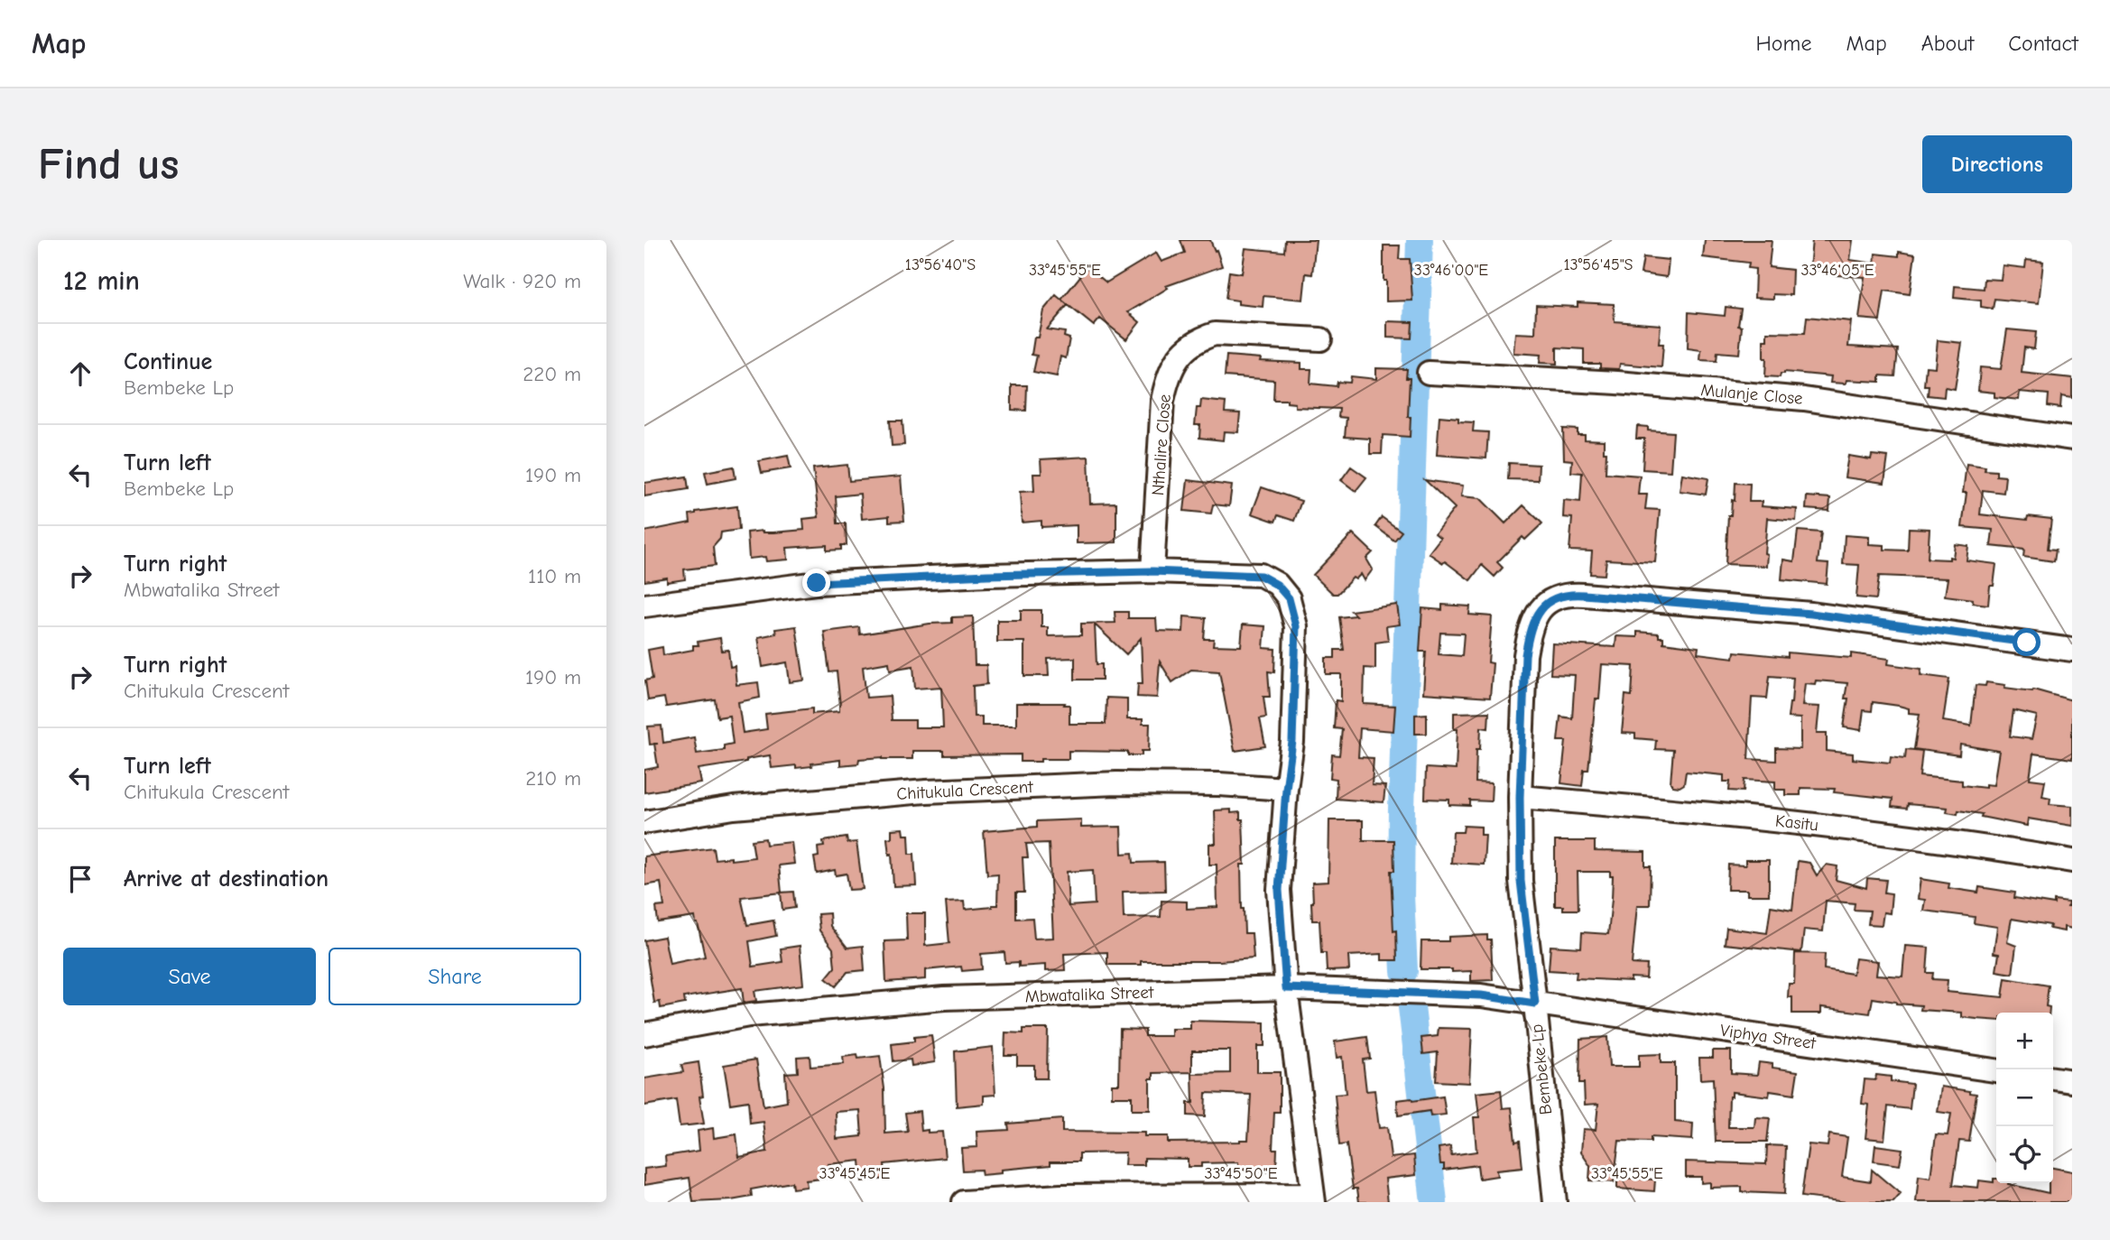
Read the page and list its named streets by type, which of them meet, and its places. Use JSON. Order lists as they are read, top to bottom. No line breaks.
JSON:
{"streets":{"street":["Mulanje Close","Nthalire Close","Chitukula Crescent","Kasitu","Mbwatalika Street","Viphya Street","Bembeke Lp"]},"crossings":[["Kasitu","Bembeke Lp"],["Mbwatalika Street","Viphya Street"],["Mbwatalika Street","Bembeke Lp"],["Viphya Street","Bembeke Lp"]],"page":{"header":"Map","nav":["Home","Map","About","Contact"],"buttons":["Directions",["Save","Share"]],"title":"Find us","heading":["12 min","Walk · 920 m"],"list":[["Continue","Bembeke Lp","220 m"],["Turn left","Bembeke Lp","190 m"],["Turn right","Mbwatalika Street","110 m"],["Turn right","Chitukula Crescent","190 m"],["Turn left","Chitukula Crescent","210 m"],"Arrive at destination"],"map_buttons":["+","−"]},"coordinates":["13°56'40\"S","13°56'45\"S","33°45'55\"E","33°46'00\"E","33°46'05\"E","33°45'45\"E","33°45'50\"E"]}
